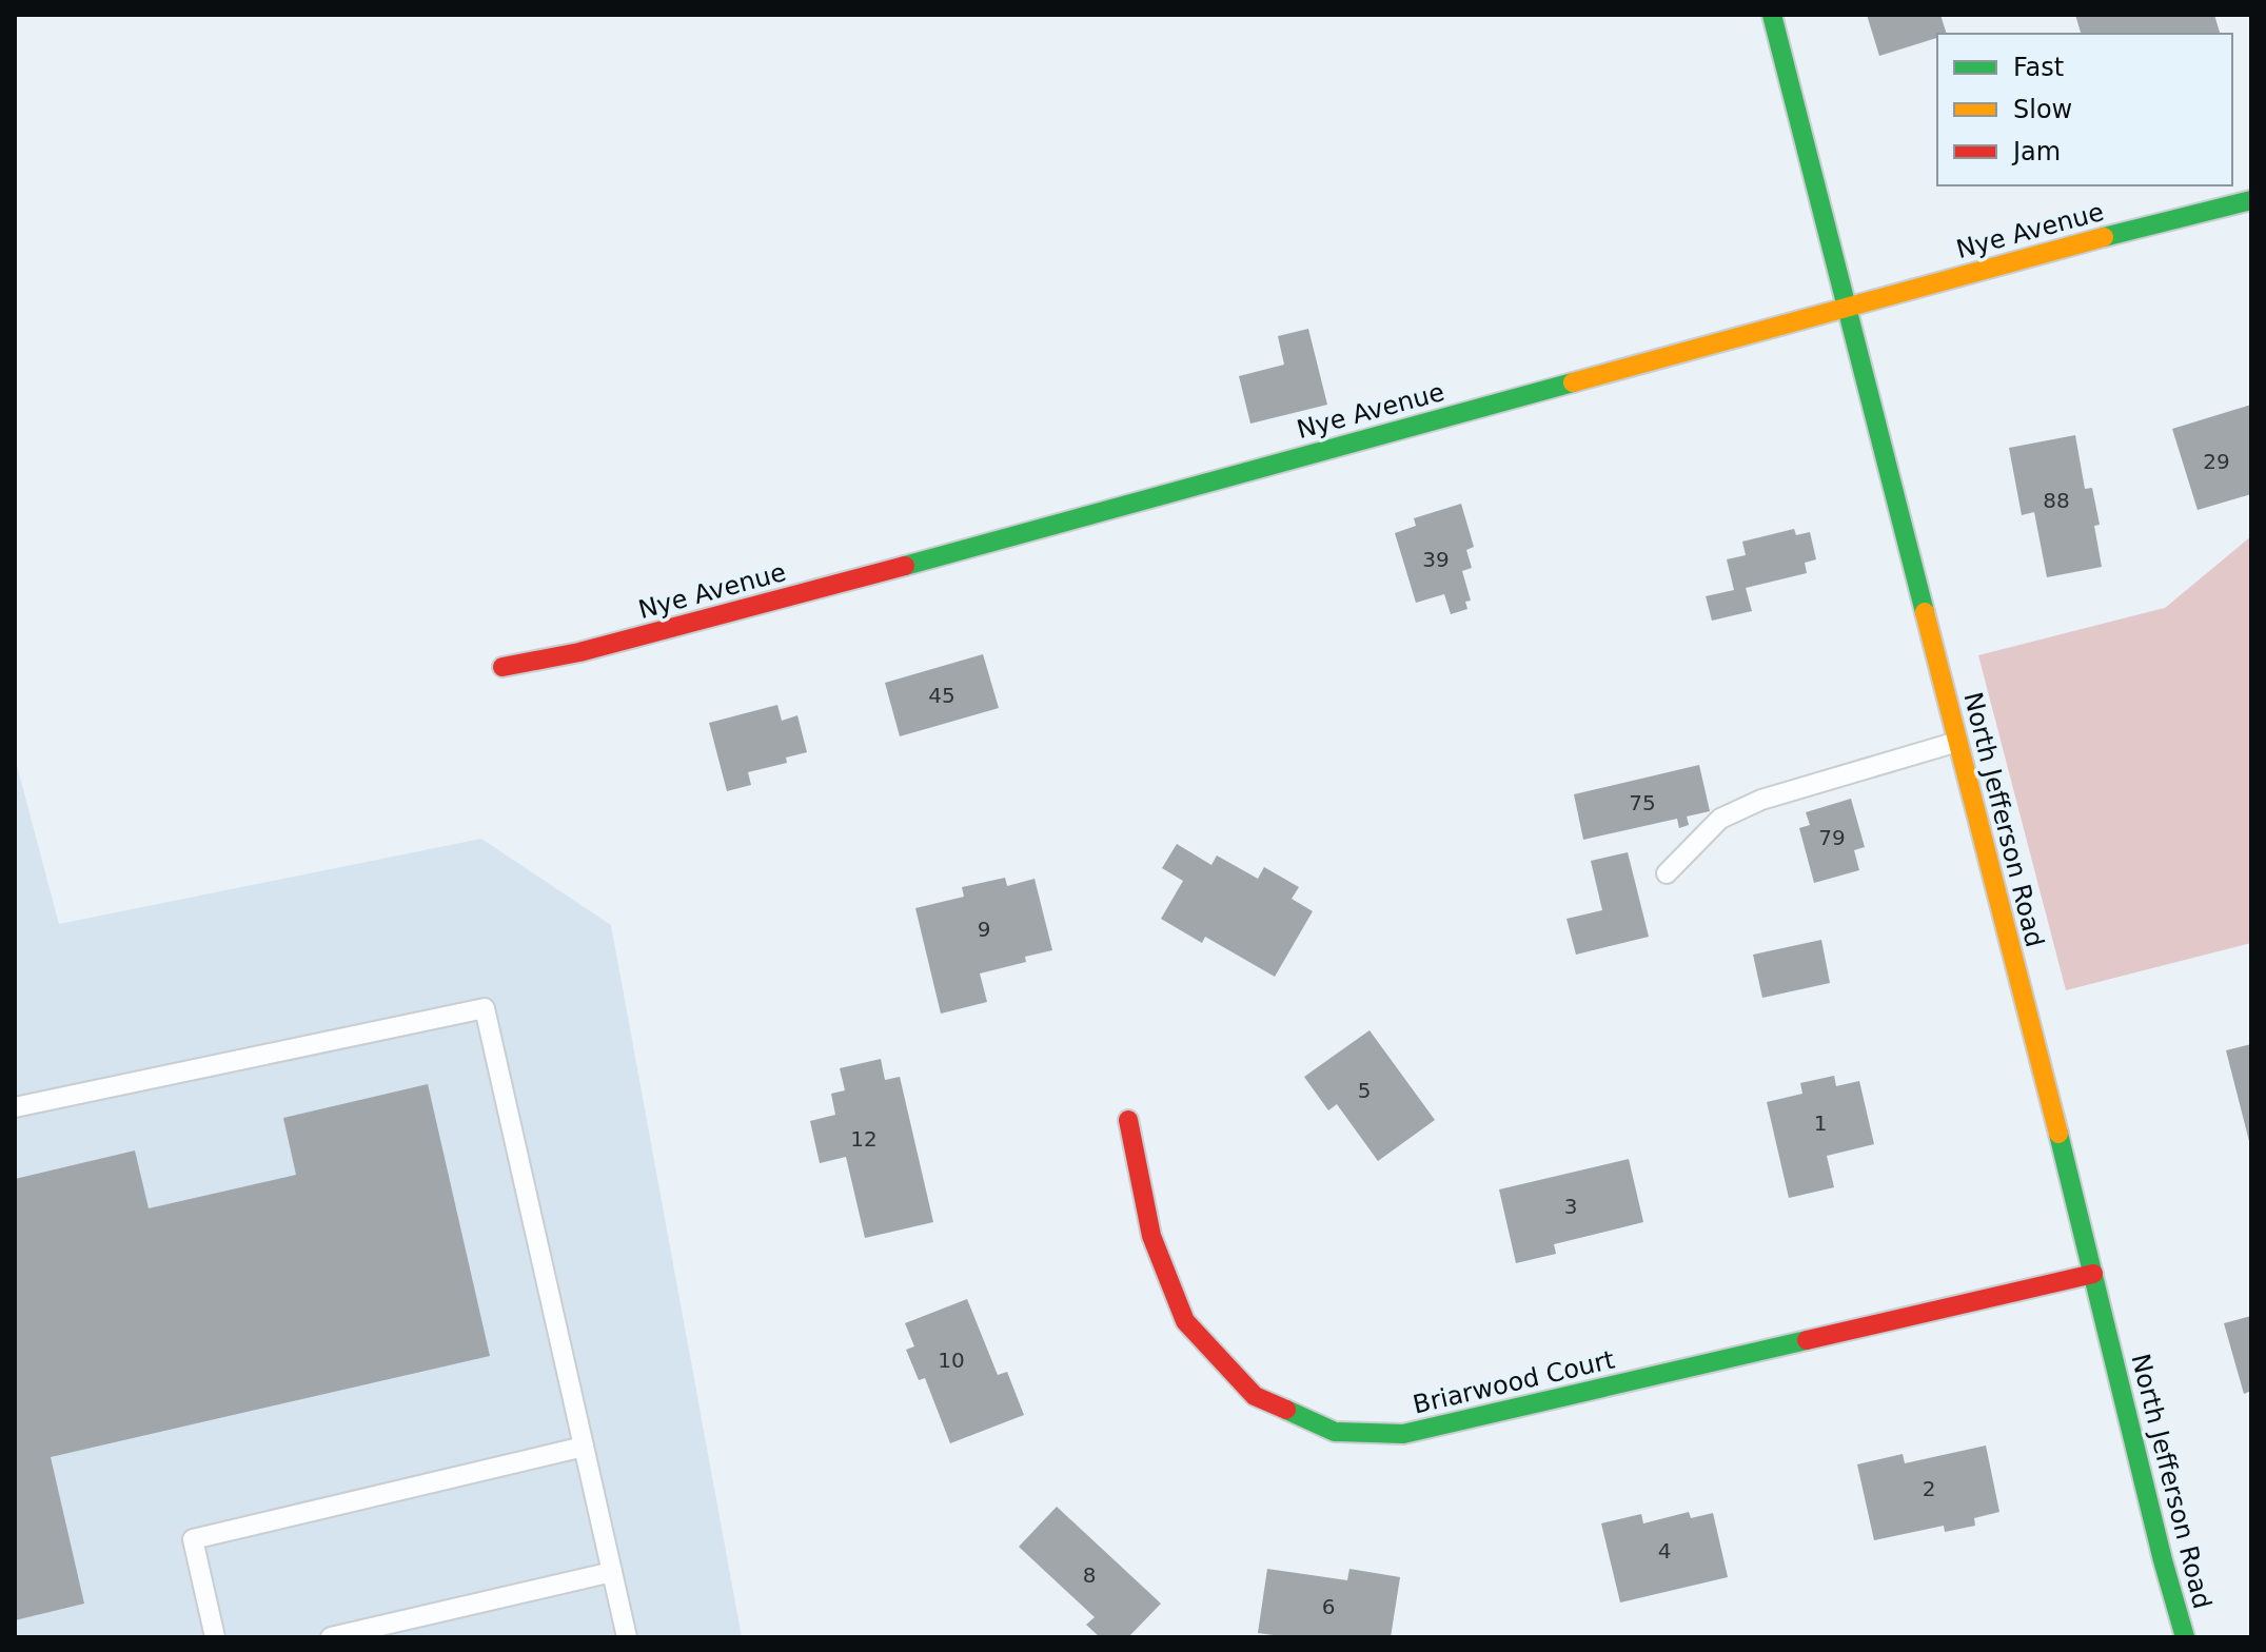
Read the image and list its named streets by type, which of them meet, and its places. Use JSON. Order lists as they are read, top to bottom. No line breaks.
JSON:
{"streets":{"street":["Nye Avenue","North Jefferson Road","Briarwood Court"]},"crossings":[["Nye Avenue","North Jefferson Road"],["North Jefferson Road","Briarwood Court"]],"house_numbers":["29","88","39","45","75","79","9","5","1","12","3","10","2","4","8","6"],"legend":["Fast","Slow","Jam"]}
